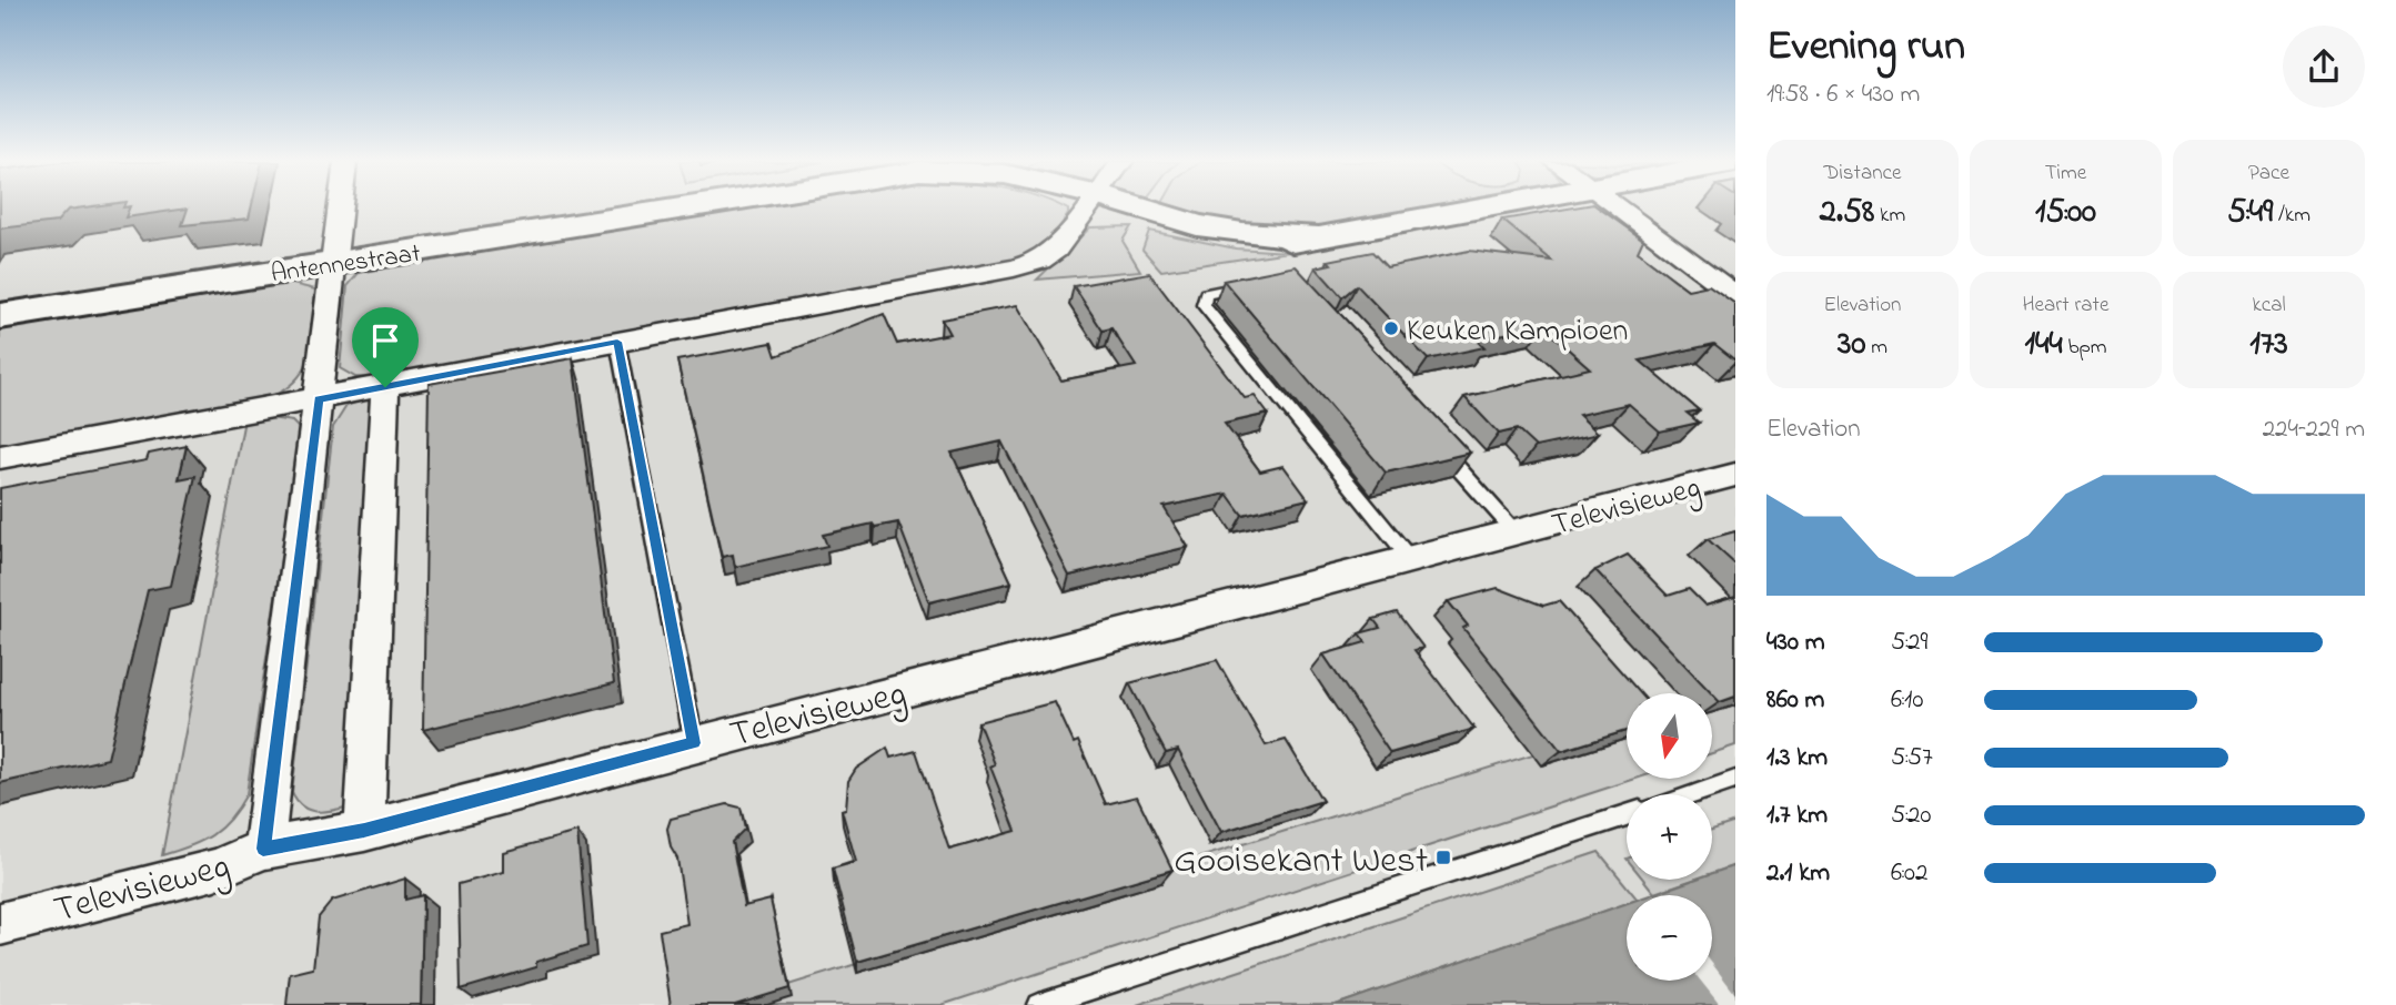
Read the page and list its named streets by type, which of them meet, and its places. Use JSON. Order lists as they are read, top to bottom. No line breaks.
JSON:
{"streets":{"street":["Antennestraat","Televisieweg"]},"places":{"other":["Keuken Kampioen"],"transit":["Gooisekant West"]},"north":"bottom","page":{"heading":["Evening run","19:58 · 6 × 430 m"],"stats":[["Distance","2.58 km"],["Time","15:00"],["Pace","5:49 /km"],["Elevation","30 m"],["Heart rate","144 bpm"],["kcal","173"]],"chart":["Elevation","224–229 m"],"list":[{"name":"430 m","note":"5:29"},{"name":"860 m","note":"6:10"},{"name":"1.3 km","note":"5:57"},{"name":"1.7 km","note":"5:20"},{"name":"2.1 km","note":"6:02"}],"map_buttons":["+","−"]}}
